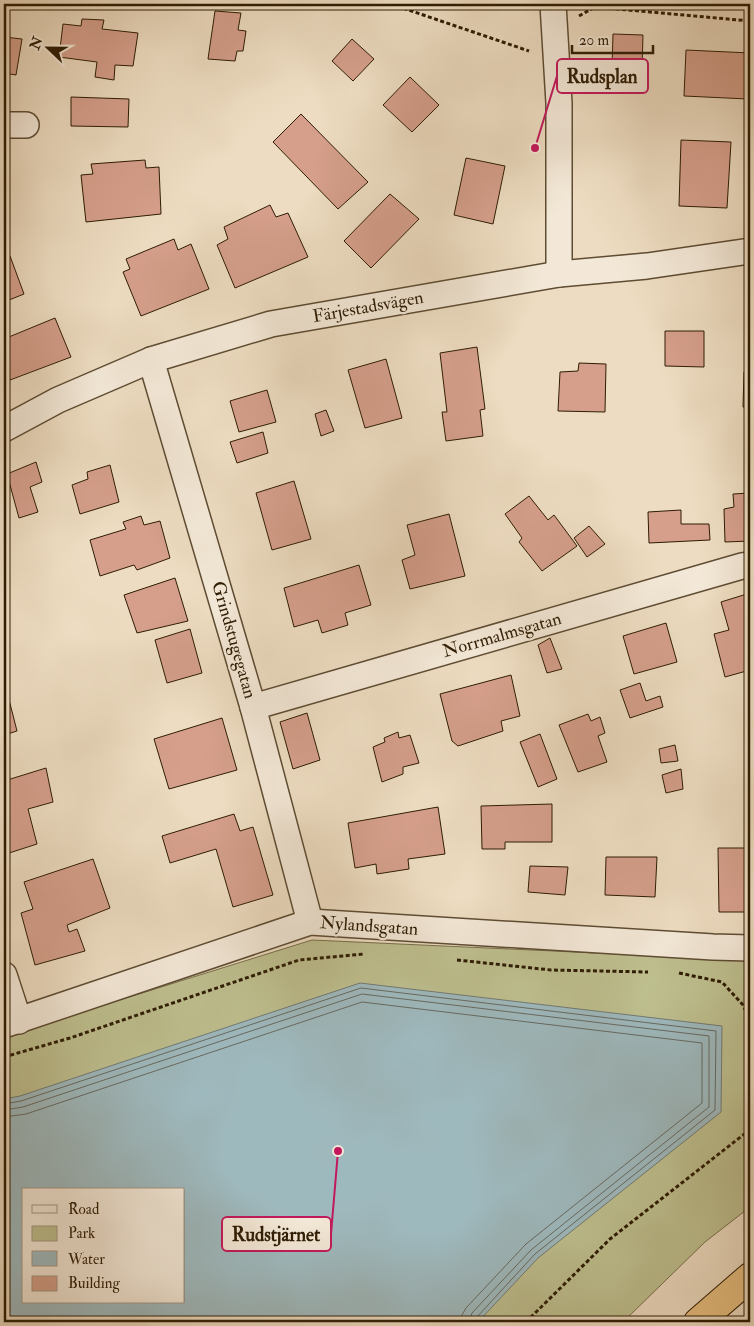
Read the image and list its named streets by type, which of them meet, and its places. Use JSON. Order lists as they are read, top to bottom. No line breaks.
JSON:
{"streets":{"street":["Färjestadsvägen","Norrmalmsgatan","Grindstugegatan","Nylandsgatan"]},"crossings":[["Färjestadsvägen","Grindstugegatan"],["Norrmalmsgatan","Grindstugegatan"],["Grindstugegatan","Nylandsgatan"]],"places":["Rudsplan","Rudstjärnet"],"legend":["Road","Park","Water","Building"],"scale_bar":"20 m","north":"left"}
